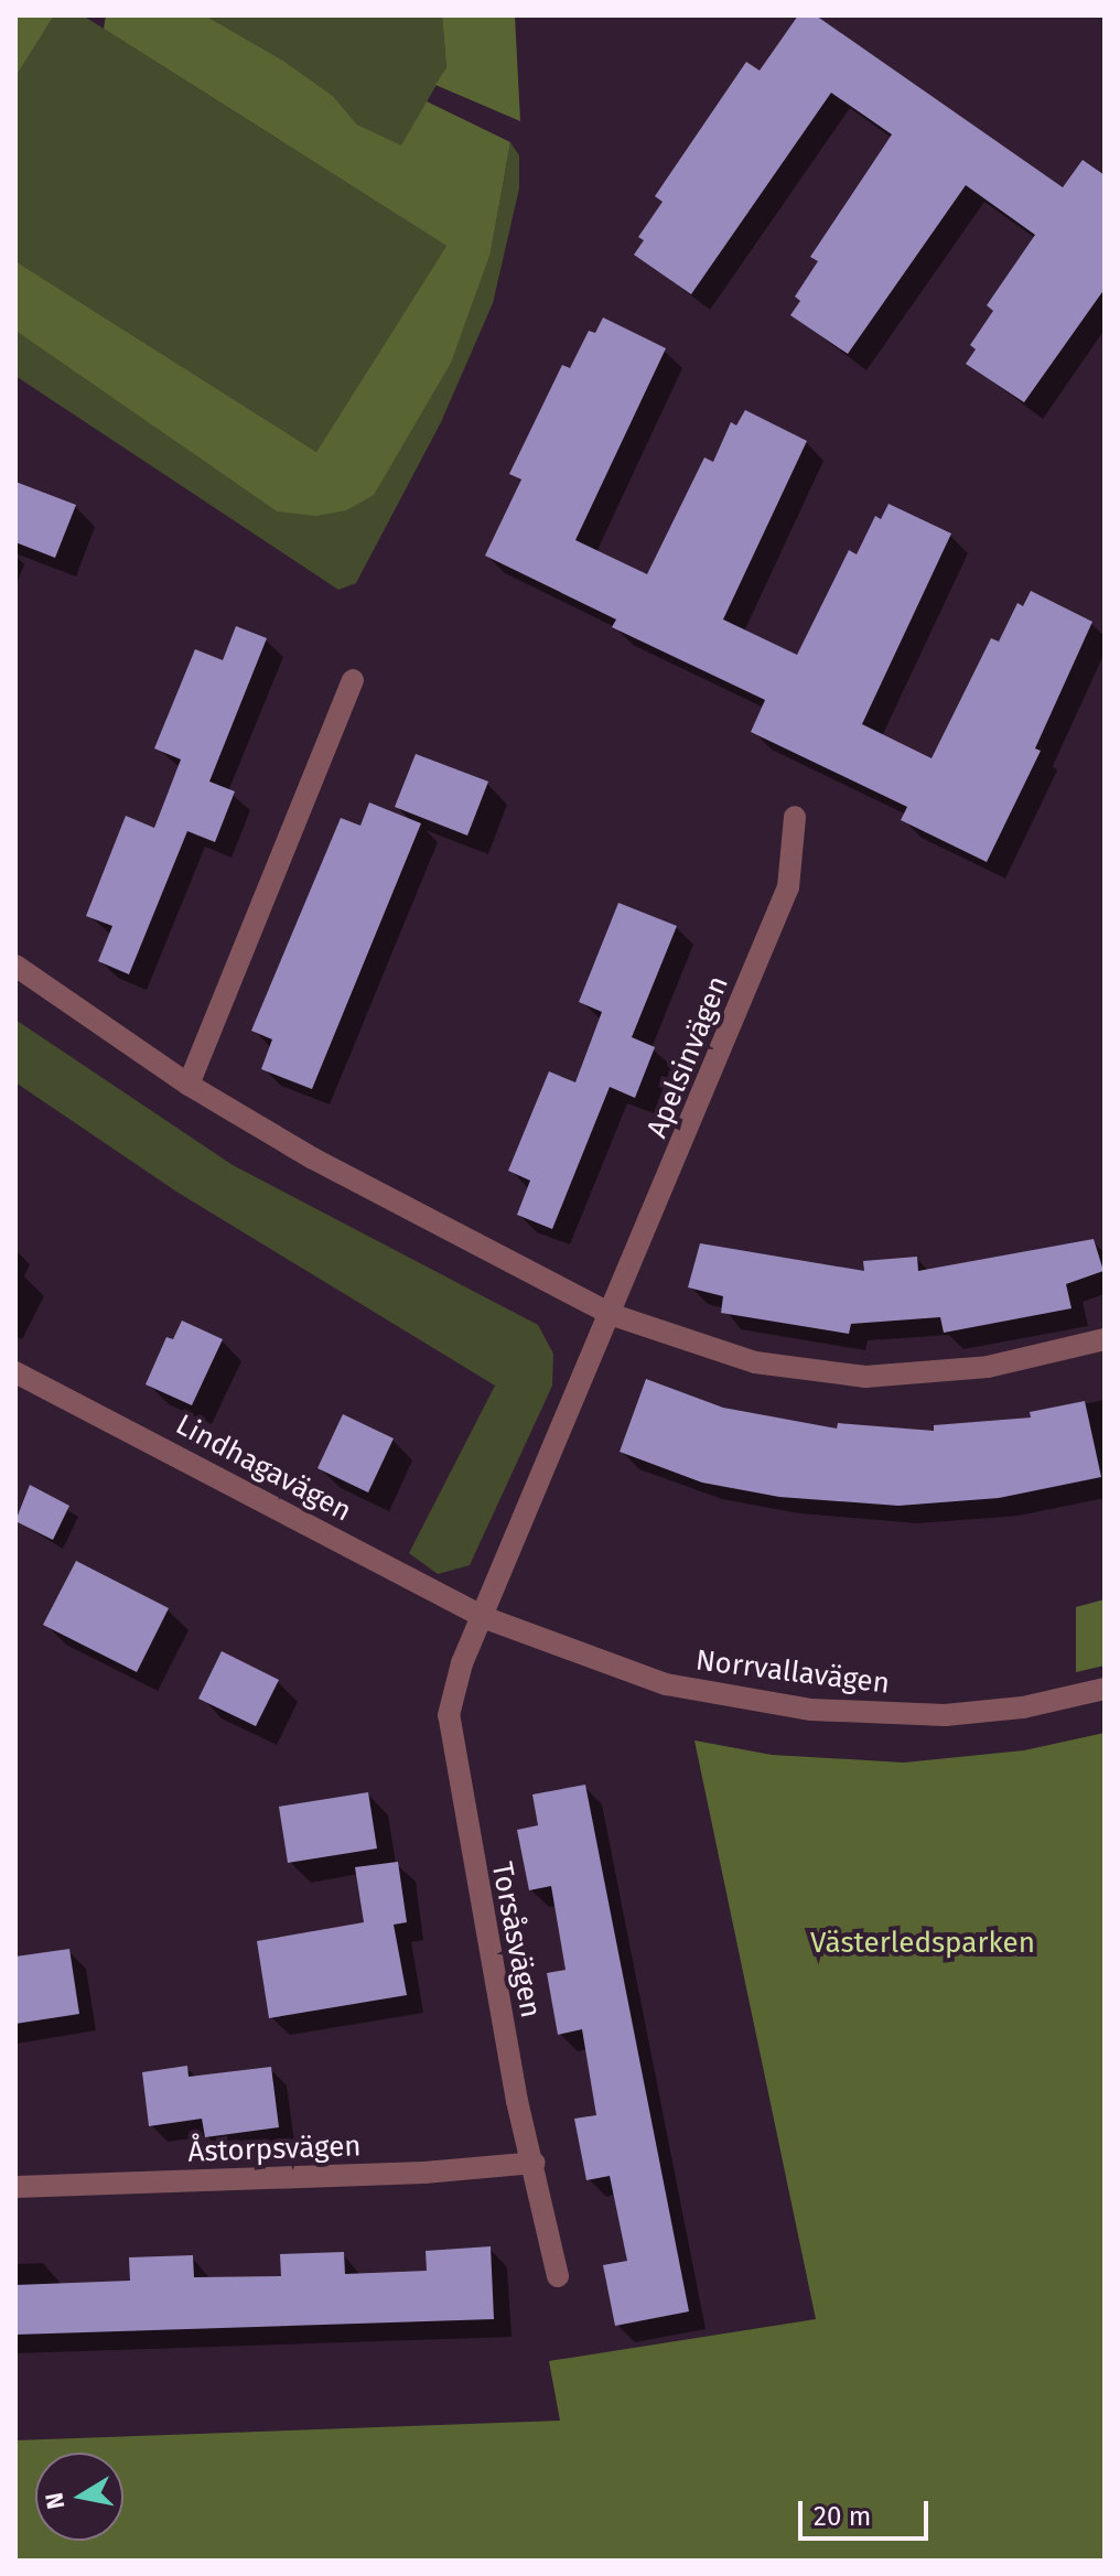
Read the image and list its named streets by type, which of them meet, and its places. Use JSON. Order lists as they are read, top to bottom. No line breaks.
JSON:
{"streets":{"street":["Apelsinvägen","Lindhagavägen","Norrvallavägen","Torsåsvägen","Åstorpsvägen"]},"crossings":[["Apelsinvägen","Lindhagavägen"],["Apelsinvägen","Norrvallavägen"],["Apelsinvägen","Torsåsvägen"],["Lindhagavägen","Norrvallavägen"],["Lindhagavägen","Torsåsvägen"],["Norrvallavägen","Torsåsvägen"],["Torsåsvägen","Åstorpsvägen"]],"parks":["Västerledsparken"],"scale_bar":"20 m","north":"left"}
